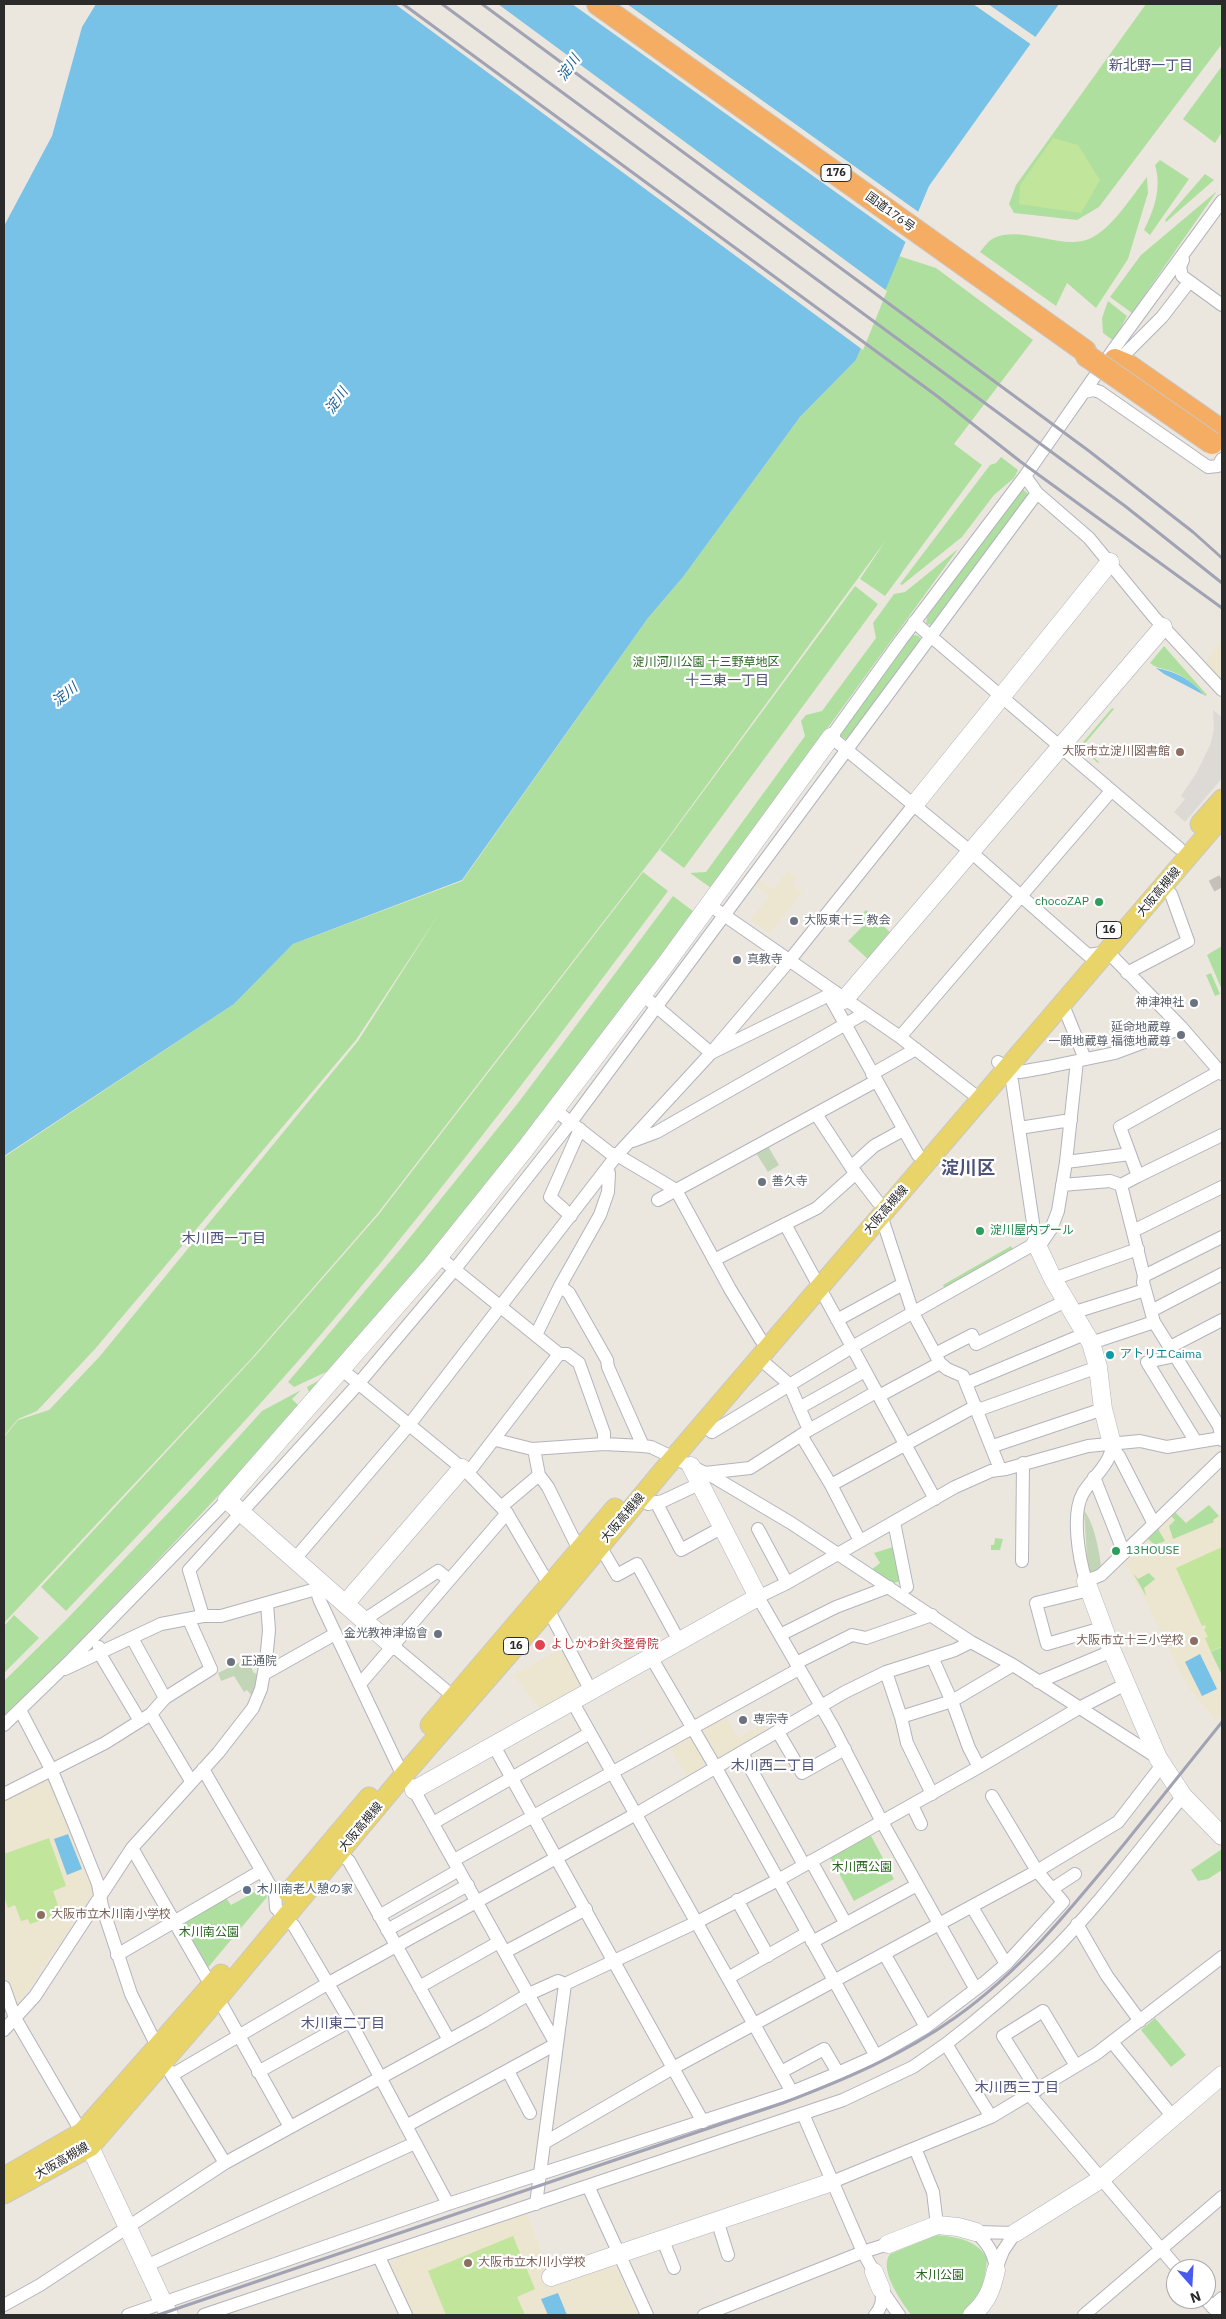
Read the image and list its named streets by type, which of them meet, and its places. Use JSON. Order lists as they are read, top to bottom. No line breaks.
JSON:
{"streets":{"highway":["176","国道176号"],"main road":["大阪高槻線","16"]},"districts":["新北野一丁目","十三東一丁目","淀川区","木川西一丁目","木川西二丁目","木川東二丁目","木川西三丁目"],"water":["淀川"],"parks":["淀川河川公園 十三野草地区","木川西公園","木川南公園","木川公園"],"places":["大阪市立淀川図書館","chocoZAP","大阪東十三 教会","真教寺","神津神社","延命地蔵尊 一願地蔵尊 福徳地蔵尊","善久寺","淀川屋内プール","アトリエCaima","13HOUSE","金光教神津協會","大阪市立十三小学校","よしかわ針灸整骨院","正通院","専宗寺","木川南老人憩の家","大阪市立木川南小学校","大阪市立木川小学校"],"north":"bottom"}
